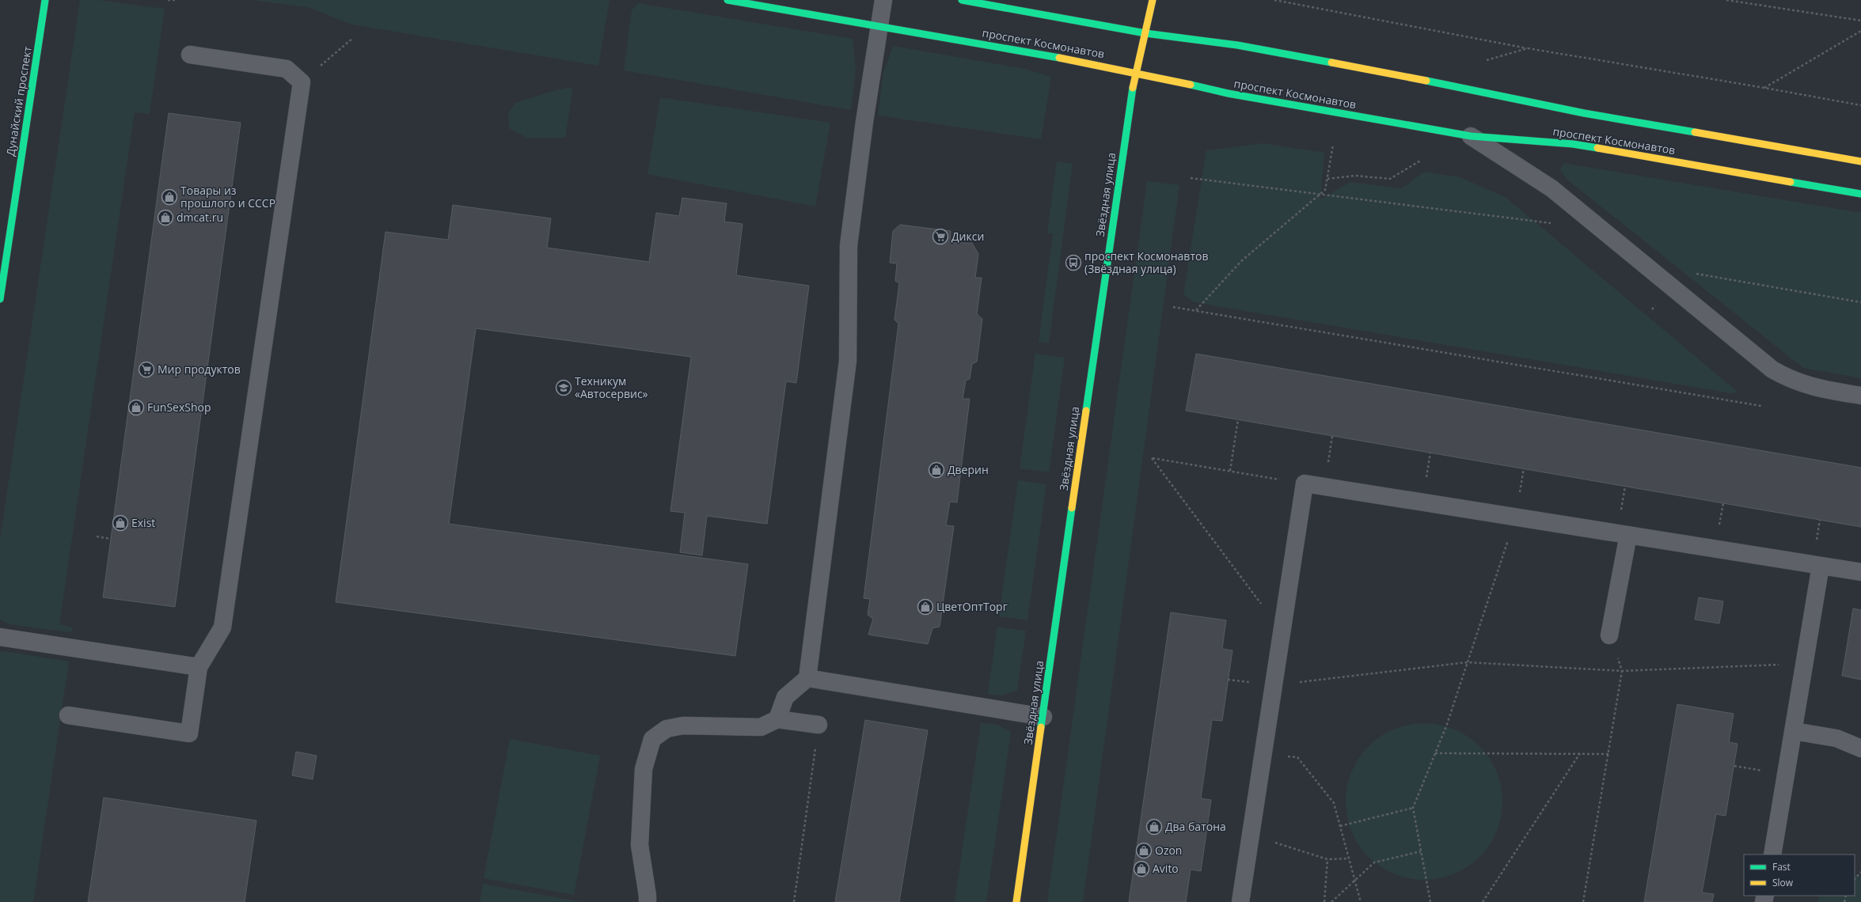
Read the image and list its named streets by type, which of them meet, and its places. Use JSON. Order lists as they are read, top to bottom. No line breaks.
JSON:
{"streets":{"street":["проспект Космонавтов","Дунайский проспект","Звёздная улица"]},"crossings":[["проспект Космонавтов","Звёздная улица"]],"places":{"shop":["Товары из прошлого и СССР","dmcat.ru","FunSexShop","Дверин","Exist","ЦветОптТорг","Два батона","Ozon","Avito"],"supermarket":["Дикси","Мир продуктов"],"bus stop":["проспект Космонавтов (Звёздная улица)"],"school or university":["Техникум «Автосервис»"]},"legend":["Fast","Slow"]}
